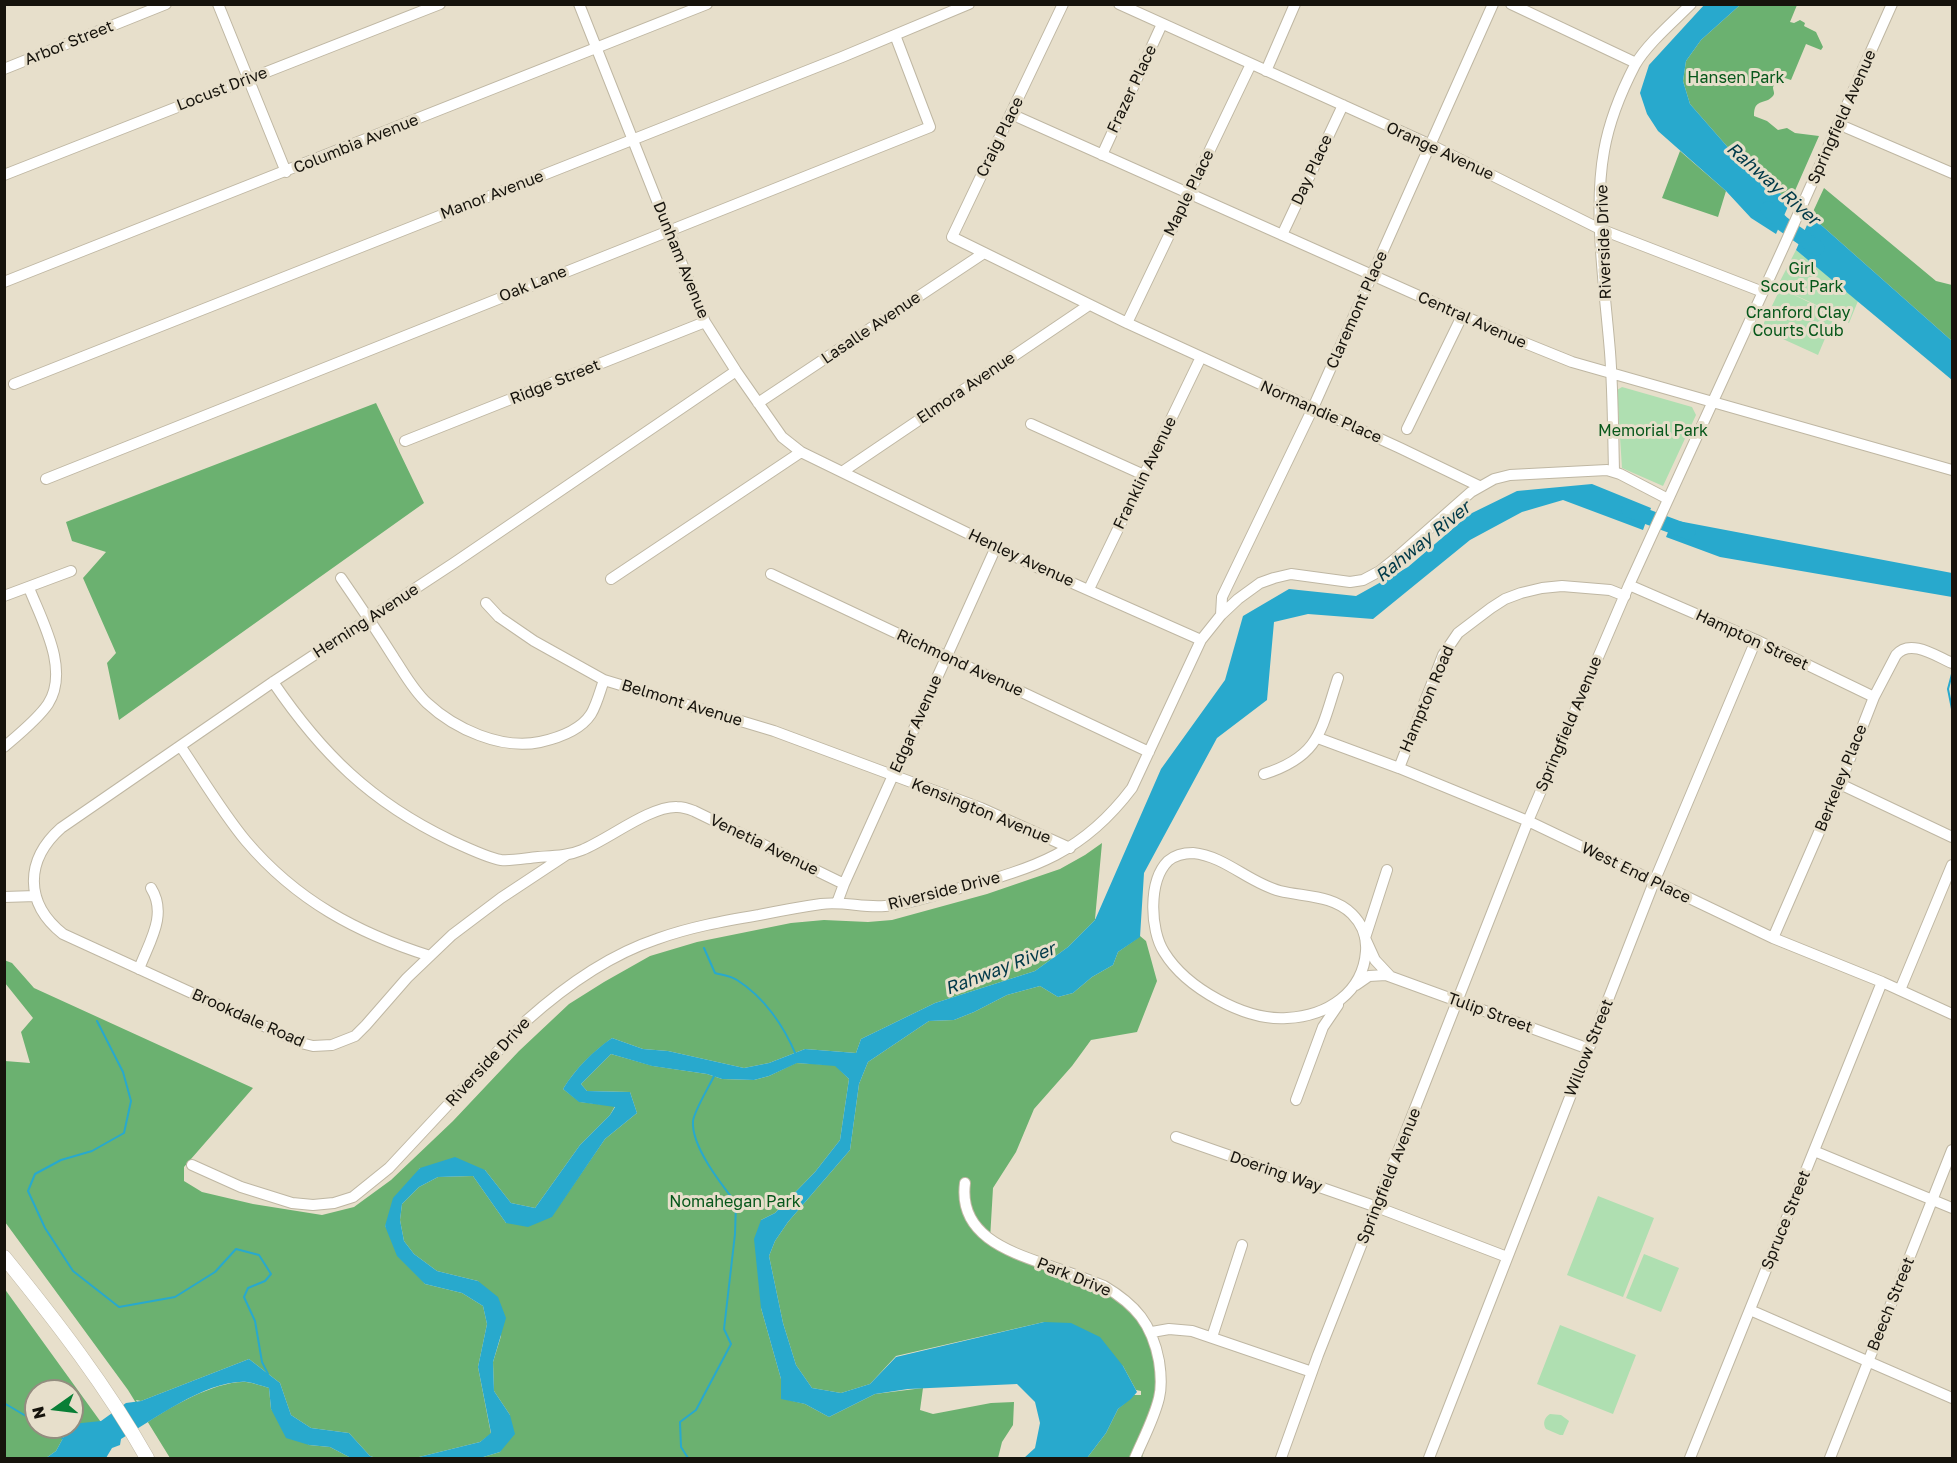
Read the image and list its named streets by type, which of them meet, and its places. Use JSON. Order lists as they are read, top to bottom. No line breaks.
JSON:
{"streets":{"street":["Arbor Street","Locust Drive","Frazer Place","Springfield Avenue","Craig Place","Columbia Avenue","Orange Avenue","Day Place","Maple Place","Manor Avenue","Riverside Drive","Dunham Avenue","Oak Lane","Claremont Place","Central Avenue","Lasalle Avenue","Ridge Street","Elmora Avenue","Normandie Place","Franklin Avenue","Henley Avenue","Herning Avenue","Hampton Street","Richmond Avenue","Hampton Road","Belmont Avenue","Edgar Avenue","Berkeley Place","Kensington Avenue","Venetia Avenue","West End Place","Tulip Street","Brookdale Road","Willow Street","Doering Way","Spruce Street","Park Drive","Beech Street"]},"crossings":[["Frazer Place","Orange Avenue"],["Frazer Place","Central Avenue"],["Springfield Avenue","Orange Avenue"],["Springfield Avenue","Central Avenue"],["Springfield Avenue","Hampton Street"],["Springfield Avenue","Hampton Road"],["Springfield Avenue","West End Place"],["Springfield Avenue","Tulip Street"],["Springfield Avenue","Doering Way"],["Craig Place","Central Avenue"],["Craig Place","Lasalle Avenue"],["Craig Place","Normandie Place"],["Columbia Avenue","Dunham Avenue"],["Orange Avenue","Day Place"],["Orange Avenue","Maple Place"],["Orange Avenue","Riverside Drive"],["Orange Avenue","Claremont Place"],["Day Place","Central Avenue"],["Maple Place","Central Avenue"],["Maple Place","Normandie Place"],["Manor Avenue","Dunham Avenue"],["Manor Avenue","Oak Lane"],["Riverside Drive","Claremont Place"],["Riverside Drive","Central Avenue"],["Riverside Drive","Normandie Place"],["Riverside Drive","Henley Avenue"],["Riverside Drive","Richmond Avenue"],["Riverside Drive","Edgar Avenue"],["Riverside Drive","Kensington Avenue"],["Dunham Avenue","Oak Lane"],["Dunham Avenue","Lasalle Avenue"],["Dunham Avenue","Ridge Street"],["Dunham Avenue","Elmora Avenue"],["Dunham Avenue","Henley Avenue"],["Dunham Avenue","Herning Avenue"],["Claremont Place","Central Avenue"],["Claremont Place","Normandie Place"],["Lasalle Avenue","Normandie Place"],["Elmora Avenue","Normandie Place"],["Elmora Avenue","Henley Avenue"],["Normandie Place","Franklin Avenue"],["Franklin Avenue","Henley Avenue"],["Henley Avenue","Edgar Avenue"],["Herning Avenue","Brookdale Road"],["Hampton Street","Hampton Road"],["Hampton Street","Berkeley Place"],["Hampton Street","Willow Street"],["Richmond Avenue","Edgar Avenue"],["Hampton Road","West End Place"],["Belmont Avenue","Edgar Avenue"],["Belmont Avenue","Kensington Avenue"],["Edgar Avenue","Kensington Avenue"],["Edgar Avenue","Venetia Avenue"],["Berkeley Place","West End Place"],["Venetia Avenue","Brookdale Road"],["West End Place","Willow Street"],["West End Place","Spruce Street"],["Tulip Street","Willow Street"],["Willow Street","Doering Way"]],"water":["Rahway River"],"parks":["Hansen Park","Girl Scout Park","Cranford Clay Courts Club","Memorial Park","Nomahegan Park"],"north":"left"}
